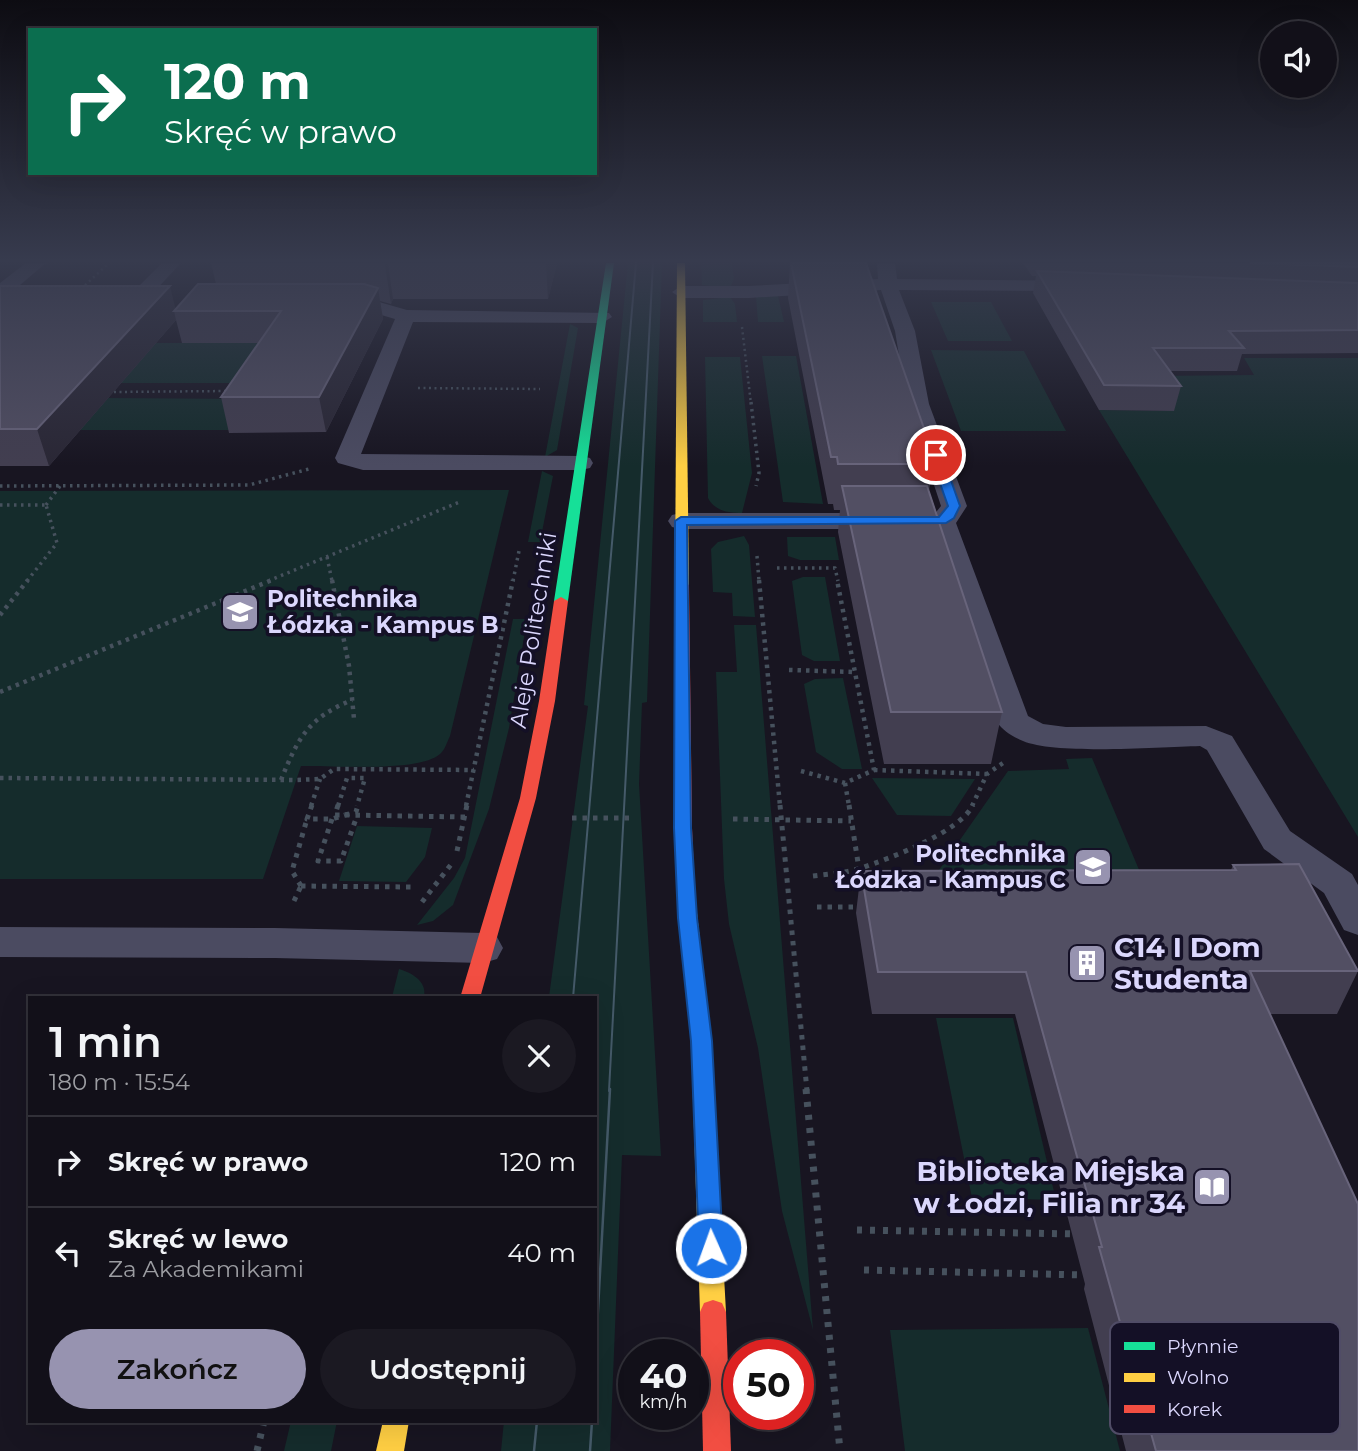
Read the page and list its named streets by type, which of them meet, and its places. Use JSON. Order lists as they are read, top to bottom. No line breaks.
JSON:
{"streets":{"main road":["Aleje Politechniki"]},"places":{"school or university":["Politechnika Łódzka - Kampus B","Politechnika Łódzka - Kampus C"],"building":["C14 I Dom Studenta"],"library":["Biblioteka Miejska w Łodzi, Filia nr 34"]},"legend":["Płynnie","Wolno","Korek"],"page":{"turn":["120 m","Skręć w prawo"],"heading":["1 min","180 m · 15:54"],"list":[{"name":"Skręć w prawo","value":"120 m"},{"name":"Skręć w lewo","note":"Za Akademikami","value":"40 m"}],"buttons":["Zakończ","Udostępnij"],"speed":"40 km/h","limit":"50"}}
